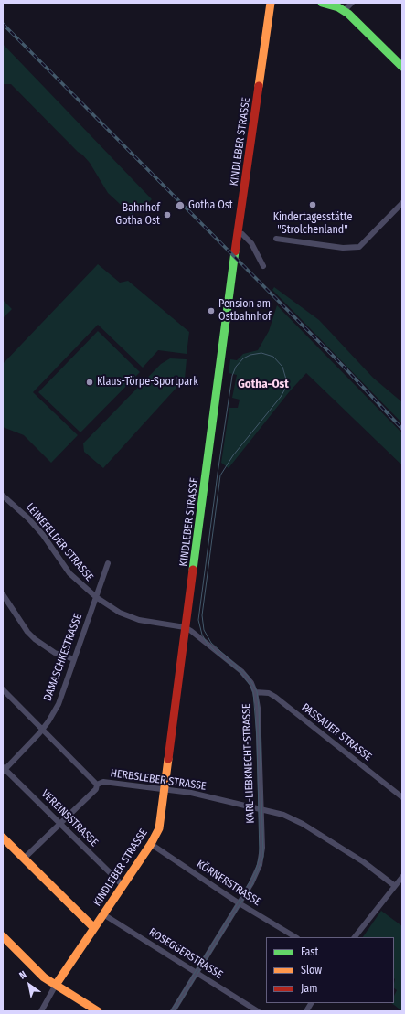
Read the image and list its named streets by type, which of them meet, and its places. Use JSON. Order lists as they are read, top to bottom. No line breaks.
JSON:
{"streets":{"main road":["KINDLEBER STRASSE"],"street":["LEINEFELDER STRASSE","DAMASCHKESTRASSE","PASSAUER STRASSE","KARL-LIEBKNECHT-STRASSE","HERBSLEBER STRASSE","VEREINSSTRASSE","KÖRNERSTRASSE","ROSEGGERSTRASSE"]},"crossings":[["KINDLEBER STRASSE","LEINEFELDER STRASSE"],["KINDLEBER STRASSE","KARL-LIEBKNECHT-STRASSE"],["KINDLEBER STRASSE","HERBSLEBER STRASSE"],["KINDLEBER STRASSE","VEREINSSTRASSE"],["KINDLEBER STRASSE","KÖRNERSTRASSE"],["KINDLEBER STRASSE","ROSEGGERSTRASSE"],["LEINEFELDER STRASSE","DAMASCHKESTRASSE"],["LEINEFELDER STRASSE","KARL-LIEBKNECHT-STRASSE"],["DAMASCHKESTRASSE","HERBSLEBER STRASSE"],["DAMASCHKESTRASSE","VEREINSSTRASSE"],["PASSAUER STRASSE","KARL-LIEBKNECHT-STRASSE"],["KARL-LIEBKNECHT-STRASSE","HERBSLEBER STRASSE"],["KARL-LIEBKNECHT-STRASSE","KÖRNERSTRASSE"],["KARL-LIEBKNECHT-STRASSE","ROSEGGERSTRASSE"]],"districts":["Gotha-Ost"],"places":["Kindertagesstätte \"Strolchenland\"","Gotha Ost","Bahnhof Gotha Ost","Pension am Ostbahnhof","Klaus-Törpe-Sportpark"],"legend":["Fast","Slow","Jam"],"north":"top left"}
